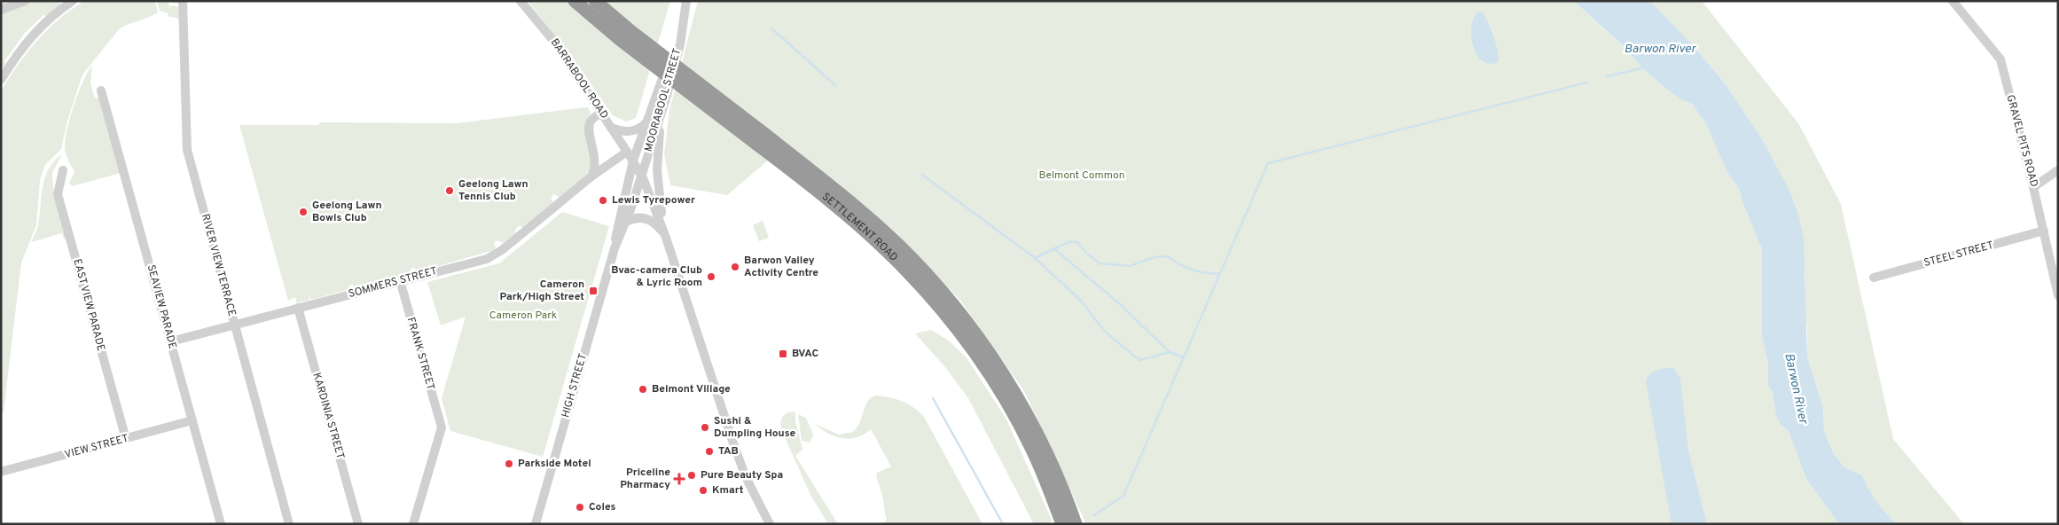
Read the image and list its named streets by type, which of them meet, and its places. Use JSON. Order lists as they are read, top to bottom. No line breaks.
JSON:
{"streets":{"highway":["SETTLEMENT ROAD"],"street":["BARRABOOL ROAD","MOORABOOL STREET","GRAVEL PITS ROAD","STEEL STREET","RIVER VIEW TERRACE","SOMMERS STREET","EAST VIEW PARADE","SEAVIEW PARADE","FRANK STREET","HIGH STREET","KARDINIA STREET","VIEW STREET"]},"crossings":[["BARRABOOL ROAD","MOORABOOL STREET"],["BARRABOOL ROAD","SOMMERS STREET"],["BARRABOOL ROAD","HIGH STREET"],["MOORABOOL STREET","HIGH STREET"],["GRAVEL PITS ROAD","STEEL STREET"],["RIVER VIEW TERRACE","SOMMERS STREET"],["SOMMERS STREET","SEAVIEW PARADE"],["SOMMERS STREET","FRANK STREET"],["SOMMERS STREET","KARDINIA STREET"],["EAST VIEW PARADE","VIEW STREET"],["SEAVIEW PARADE","VIEW STREET"]],"water":["Barwon River"],"parks":["Belmont Common","Cameron Park"],"places":{"other":["Geelong Lawn Tennis Club","Lewis Tyrepower","Geelong Lawn Bowls Club","Barwon Valley Activity Centre","Bvac-camera Club & Lyric Room","Belmont Village","Sushi & Dumpling House","TAB","Parkside Motel","Pure Beauty Spa","Kmart","Coles"],"transit":["Cameron Park/High Street","BVAC"],"health":["Priceline Pharmacy"]}}
